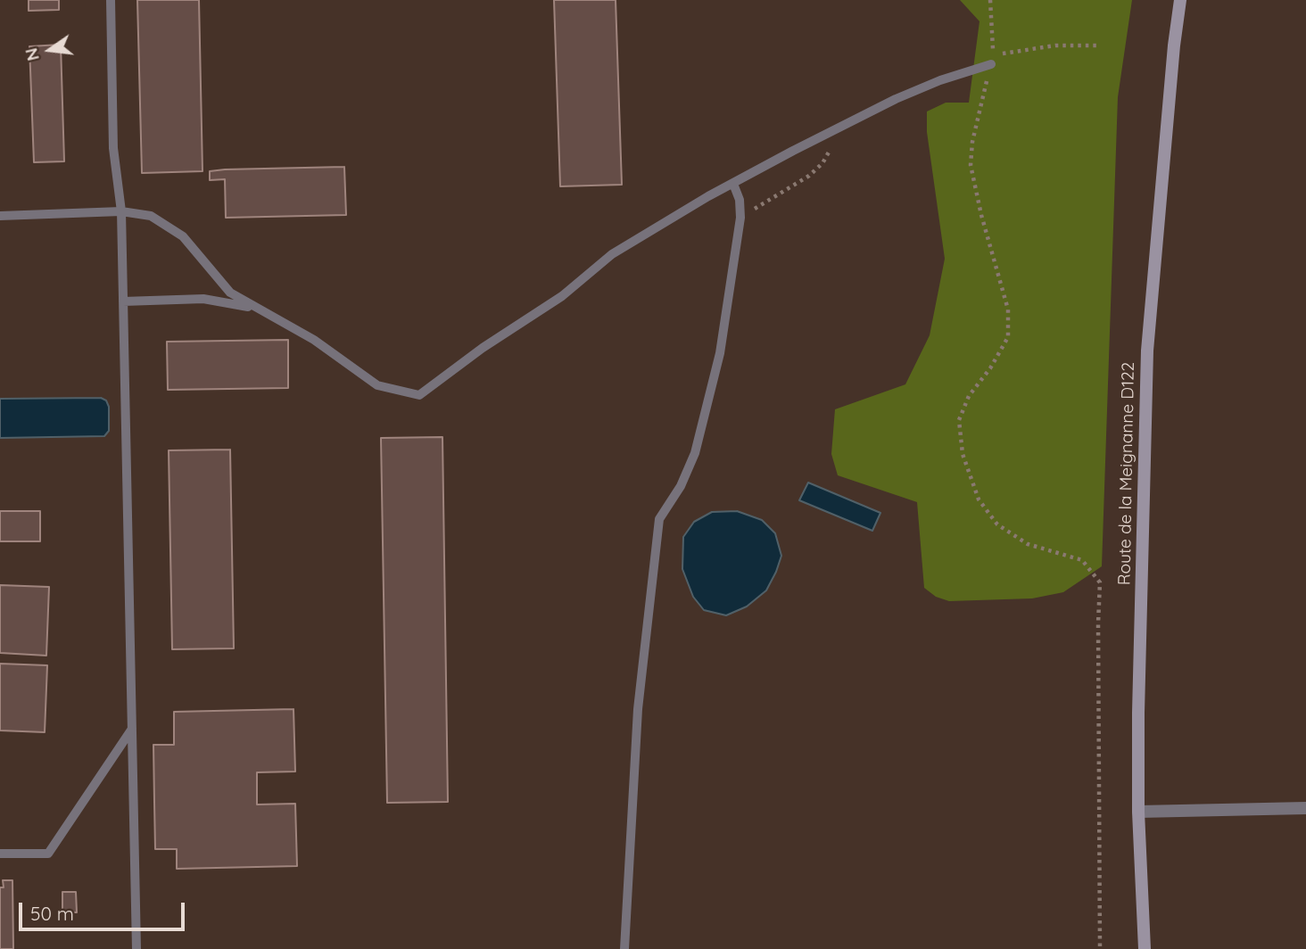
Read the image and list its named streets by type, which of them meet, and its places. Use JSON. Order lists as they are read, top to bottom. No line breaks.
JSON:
{"streets":{"street":["Route de la Meignanne D122"]},"scale_bar":"50 m","north":"left"}
